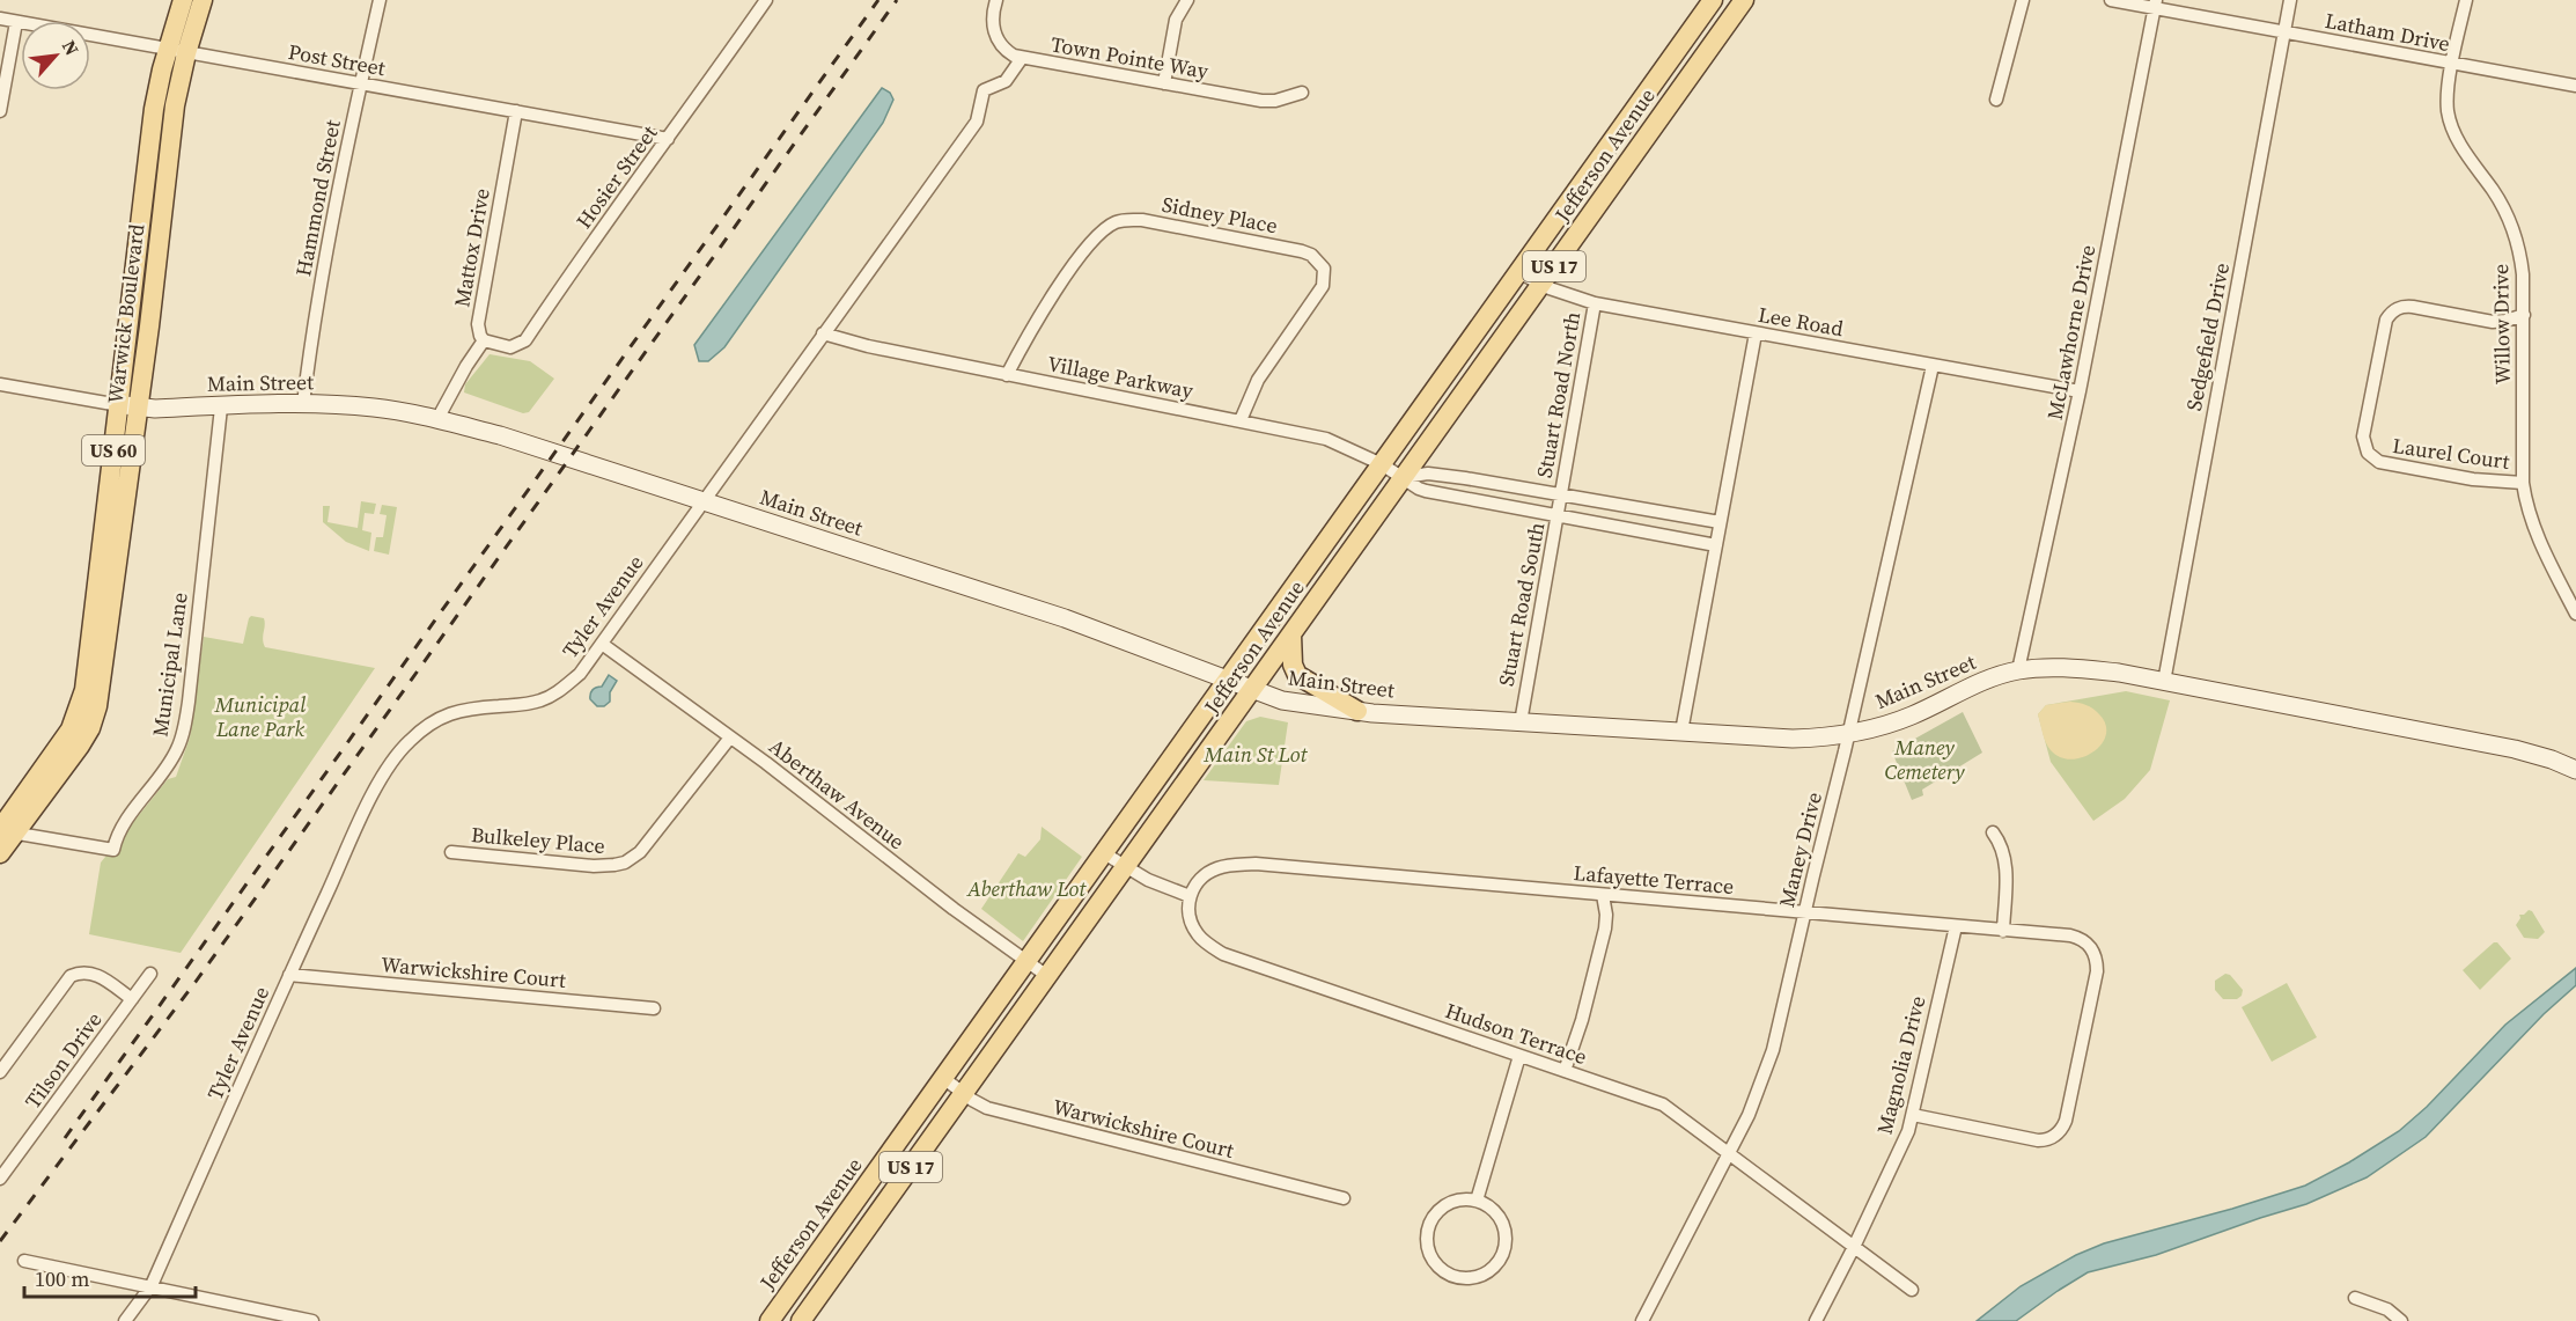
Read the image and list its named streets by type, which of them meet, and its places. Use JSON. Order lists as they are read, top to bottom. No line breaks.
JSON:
{"streets":{"main road":["Jefferson Avenue","US 17","Warwick Boulevard","Main Street","US 60"],"street":["Latham Drive","Town Pointe Way","Post Street","Hosier Street","Hammond Street","Sidney Place","Mattox Drive","Lee Road","Willow Drive","McLawhorne Drive","Sedgefield Drive","Village Parkway","Stuart Road North","Laurel Court","Stuart Road South","Tyler Avenue","Municipal Lane","Aberthaw Avenue","Bulkeley Place","Maney Drive","Lafayette Terrace","Warwickshire Court","Hudson Terrace","Tilson Drive","Magnolia Drive"]},"crossings":[["Latham Drive","Willow Drive"],["Latham Drive","McLawhorne Drive"],["Latham Drive","Sedgefield Drive"],["Town Pointe Way","Tyler Avenue"],["Post Street","Hosier Street"],["Post Street","Hammond Street"],["Post Street","Mattox Drive"],["Post Street","Warwick Boulevard"],["Jefferson Avenue","Lee Road"],["Jefferson Avenue","Village Parkway"],["Jefferson Avenue","Main Street"],["Jefferson Avenue","Aberthaw Avenue"],["Jefferson Avenue","Warwickshire Court"],["Hosier Street","Mattox Drive"],["Hammond Street","Main Street"],["Sidney Place","Village Parkway"],["Warwick Boulevard","Main Street"],["Warwick Boulevard","Municipal Lane"],["Lee Road","McLawhorne Drive"],["Lee Road","Stuart Road North"],["Lee Road","Maney Drive"],["Willow Drive","Laurel Court"],["McLawhorne Drive","Main Street"],["Sedgefield Drive","Main Street"],["Village Parkway","Stuart Road South"],["Village Parkway","Tyler Avenue"],["Main Street","Stuart Road South"],["Main Street","Tyler Avenue"],["Main Street","Municipal Lane"],["Main Street","Maney Drive"],["Stuart Road North","Stuart Road South"],["Tyler Avenue","Aberthaw Avenue"],["Tyler Avenue","Warwickshire Court"],["Aberthaw Avenue","Bulkeley Place"],["Maney Drive","Lafayette Terrace"],["Maney Drive","Hudson Terrace"],["Lafayette Terrace","Hudson Terrace"],["Lafayette Terrace","Magnolia Drive"],["Hudson Terrace","Magnolia Drive"]],"parks":["Municipal Lane Park","Maney Cemetery","Main St Lot","Aberthaw Lot"],"scale_bar":"100 m","north":"top right"}
